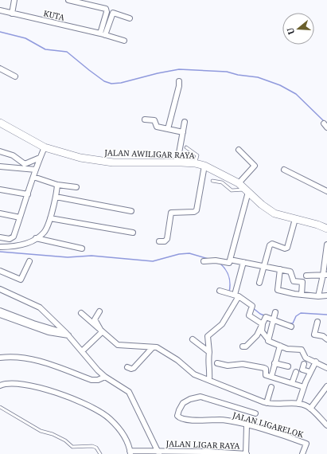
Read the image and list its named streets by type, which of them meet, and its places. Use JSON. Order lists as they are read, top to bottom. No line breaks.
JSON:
{"streets":{"street":["KUTA","JALAN AWILIGAR RAYA","JALAN LIGARELOK","JALAN LIGAR RAYA"]},"north":"left"}
